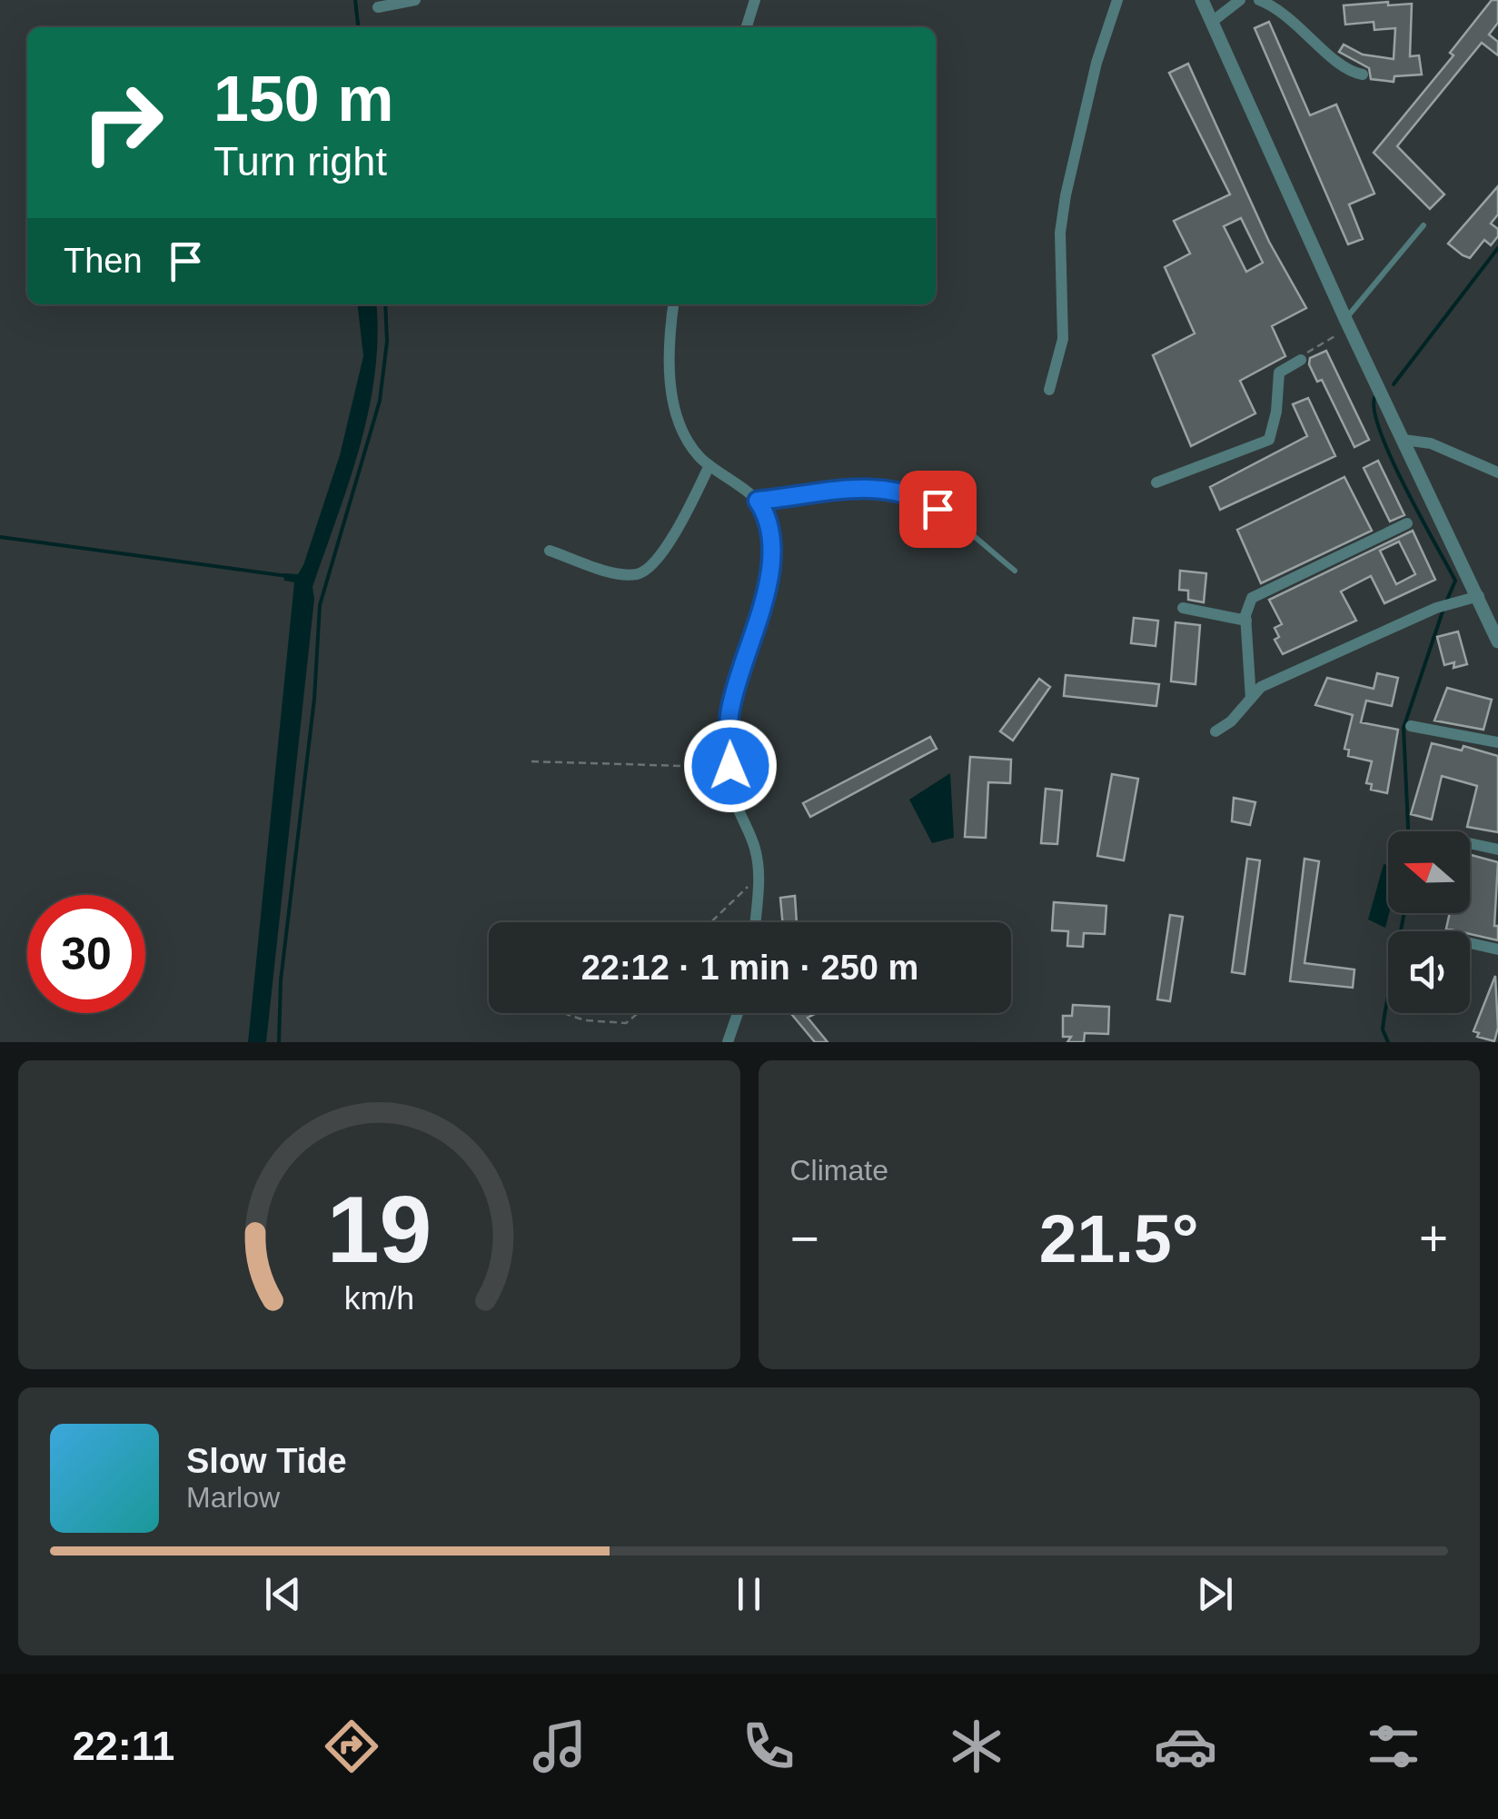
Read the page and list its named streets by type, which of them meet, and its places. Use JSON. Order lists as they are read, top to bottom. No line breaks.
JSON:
{"north":"left","page":{"turn":["150 m","Turn right"],"then":"Then","limit":"30","trip":"22:12 · 1 min · 250 m","tile":"Climate","heat":["−","21.5°","+"],"song":["Slow Tide","Marlow"],"tabs":"22:11","gauge":["19","km/h"]}}
